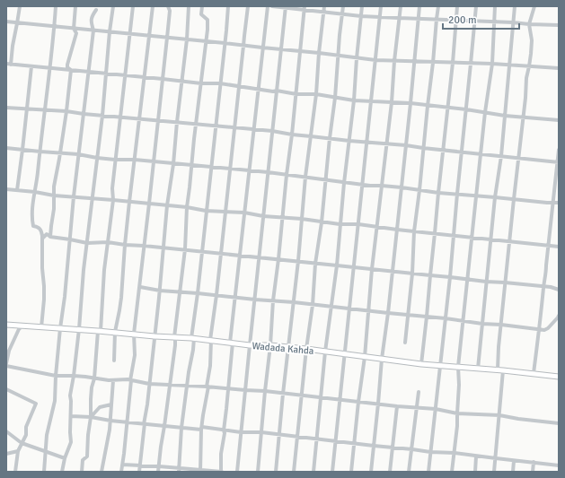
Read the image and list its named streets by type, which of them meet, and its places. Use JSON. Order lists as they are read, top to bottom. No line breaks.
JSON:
{"streets":{"main road":["Wadada Kahda"]},"scale_bar":"200 m"}
